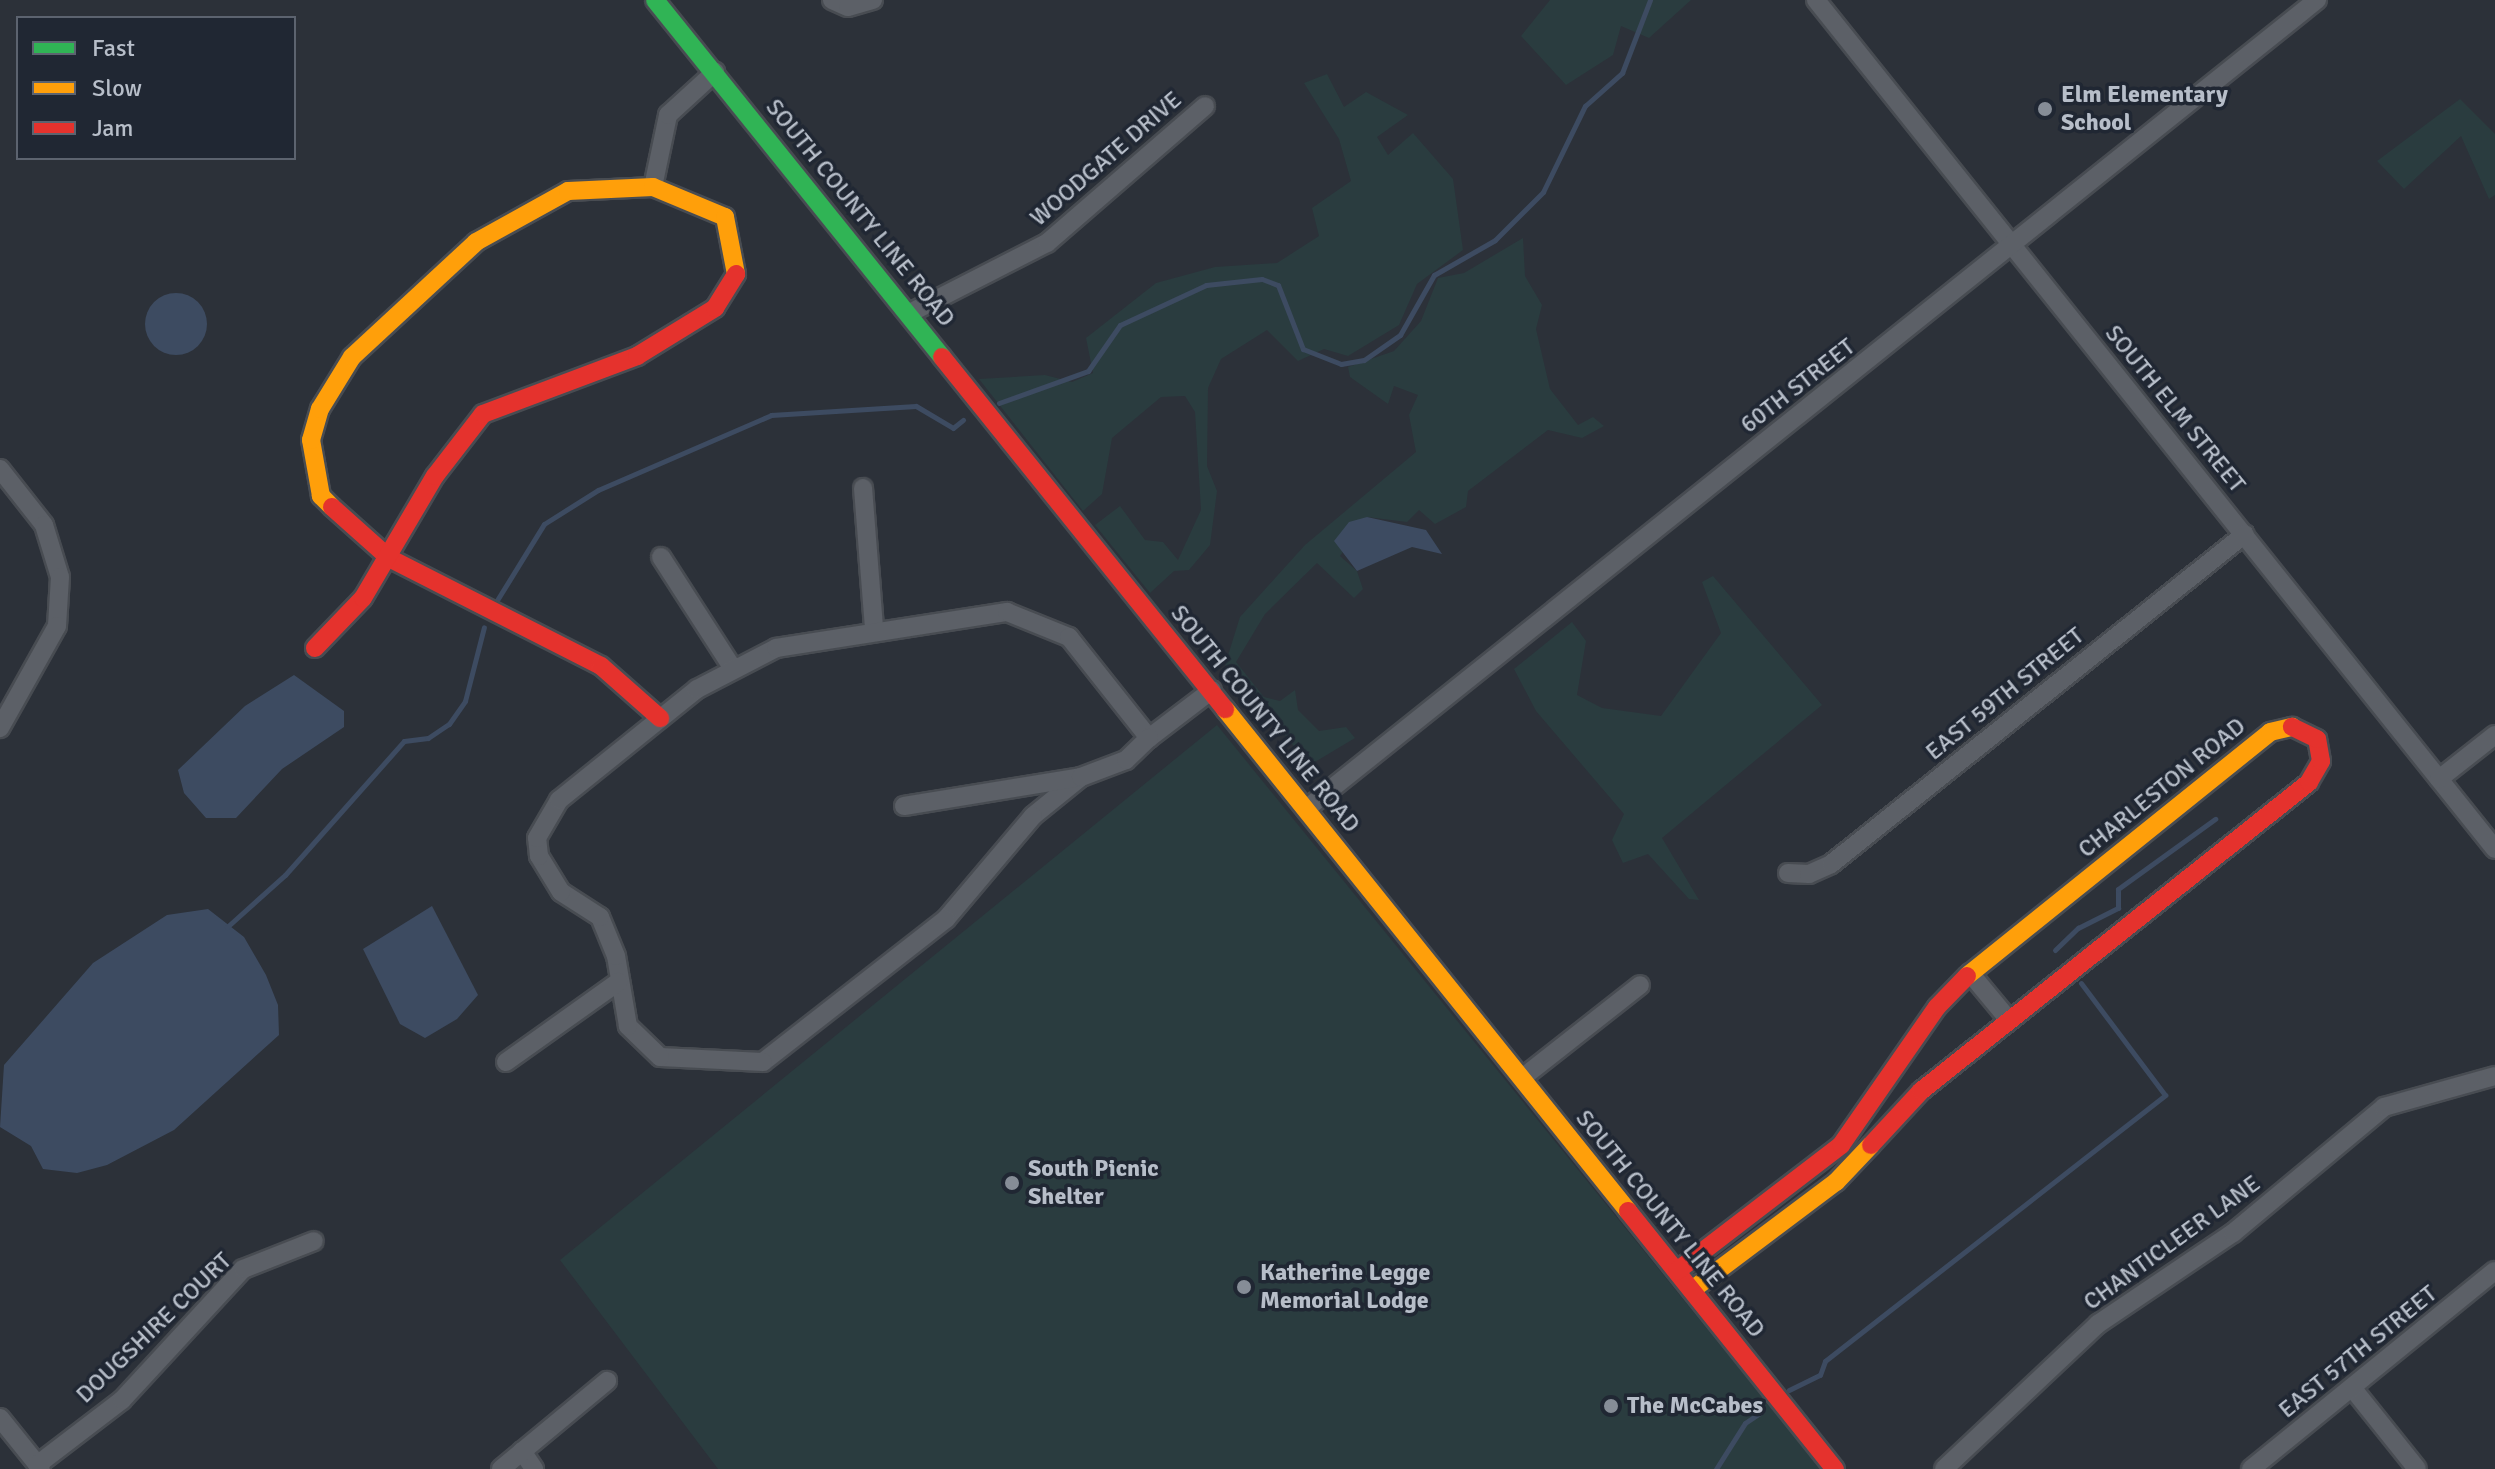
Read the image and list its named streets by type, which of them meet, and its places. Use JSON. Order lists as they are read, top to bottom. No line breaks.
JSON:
{"streets":{"street":["WOODGATE DRIVE","SOUTH COUNTY LINE ROAD","60TH STREET","SOUTH ELM STREET","EAST 59TH STREET","CHARLESTON ROAD","CHANTICLEER LANE","DOUGSHIRE COURT","EAST 57TH STREET"]},"crossings":[["WOODGATE DRIVE","SOUTH COUNTY LINE ROAD"],["SOUTH COUNTY LINE ROAD","60TH STREET"],["SOUTH COUNTY LINE ROAD","CHARLESTON ROAD"],["60TH STREET","SOUTH ELM STREET"],["SOUTH ELM STREET","EAST 59TH STREET"]],"places":["Elm Elementary School","South Picnic Shelter","Katherine Legge Memorial Lodge","The McCabes"],"legend":["Fast","Slow","Jam"]}
